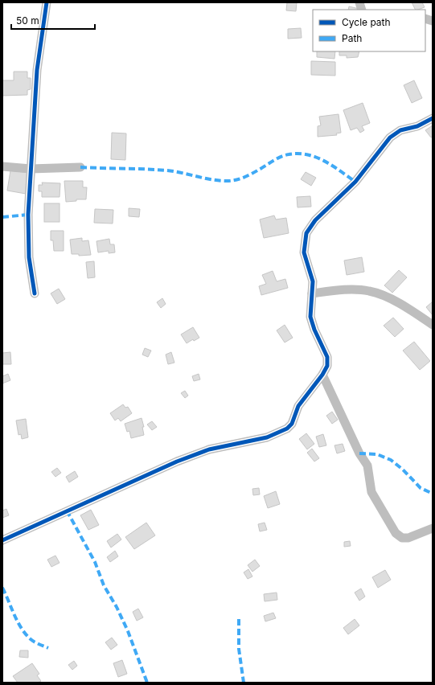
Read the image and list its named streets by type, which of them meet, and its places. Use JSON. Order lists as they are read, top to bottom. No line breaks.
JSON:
{"legend":["Cycle path","Path"],"scale_bar":"50 m"}
